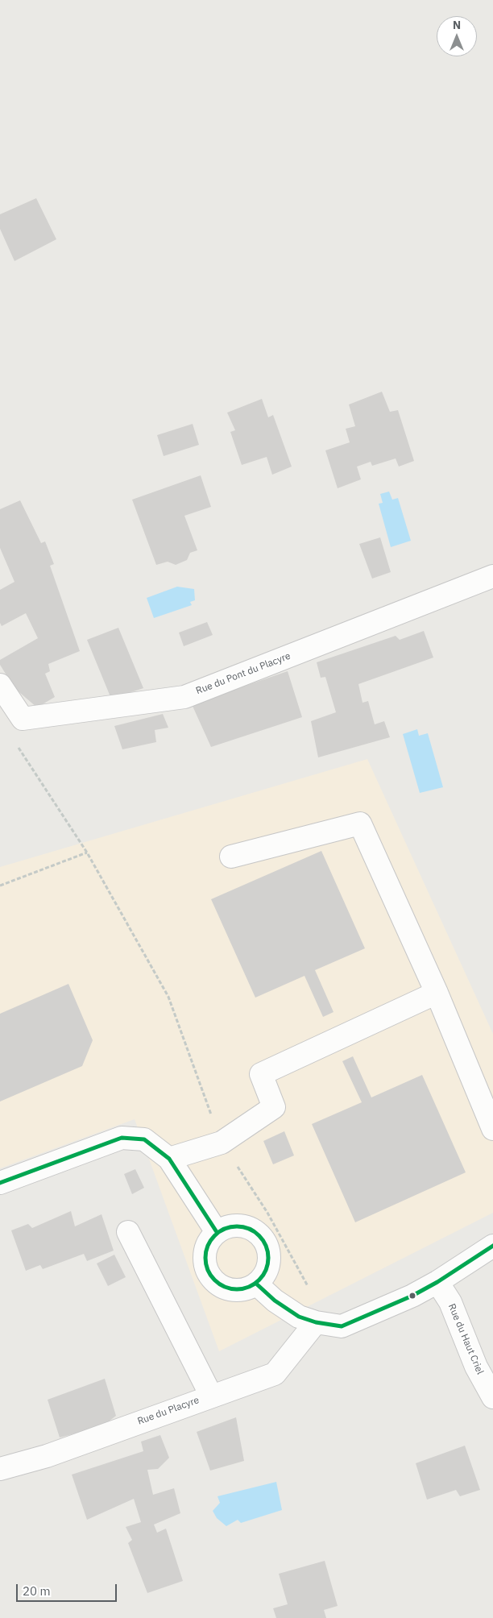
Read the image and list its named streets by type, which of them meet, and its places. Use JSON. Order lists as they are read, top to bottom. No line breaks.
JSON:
{"streets":{"street":["Rue du Pont du Placyre","Rue du Haut Criel","Rue du Placyre"]},"scale_bar":"20 m","north":"top"}
